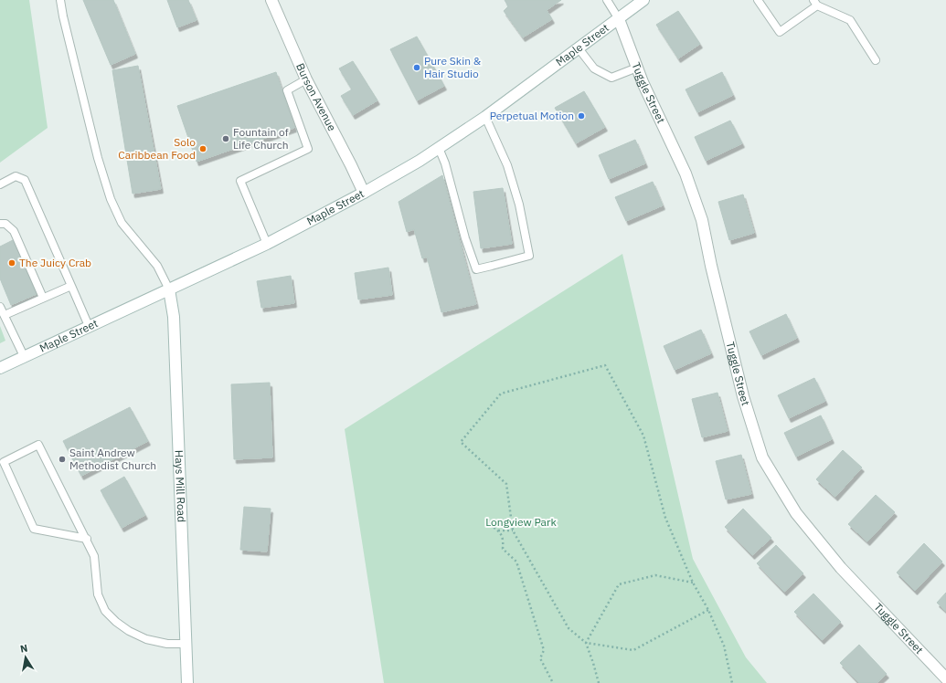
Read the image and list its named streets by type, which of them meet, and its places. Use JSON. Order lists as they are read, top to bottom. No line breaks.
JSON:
{"streets":{"street":["Maple Street","Tuggle Street","Burson Avenue","Hays Mill Road"]},"crossings":[["Maple Street","Tuggle Street"],["Maple Street","Burson Avenue"],["Maple Street","Hays Mill Road"]],"parks":["Longview Park"],"places":["Pure Skin & Hair Studio","Perpetual Motion","Fountain of Life Church","Solo Caribbean Food","The Juicy Crab","Saint Andrew Methodist Church"],"north":"top"}
